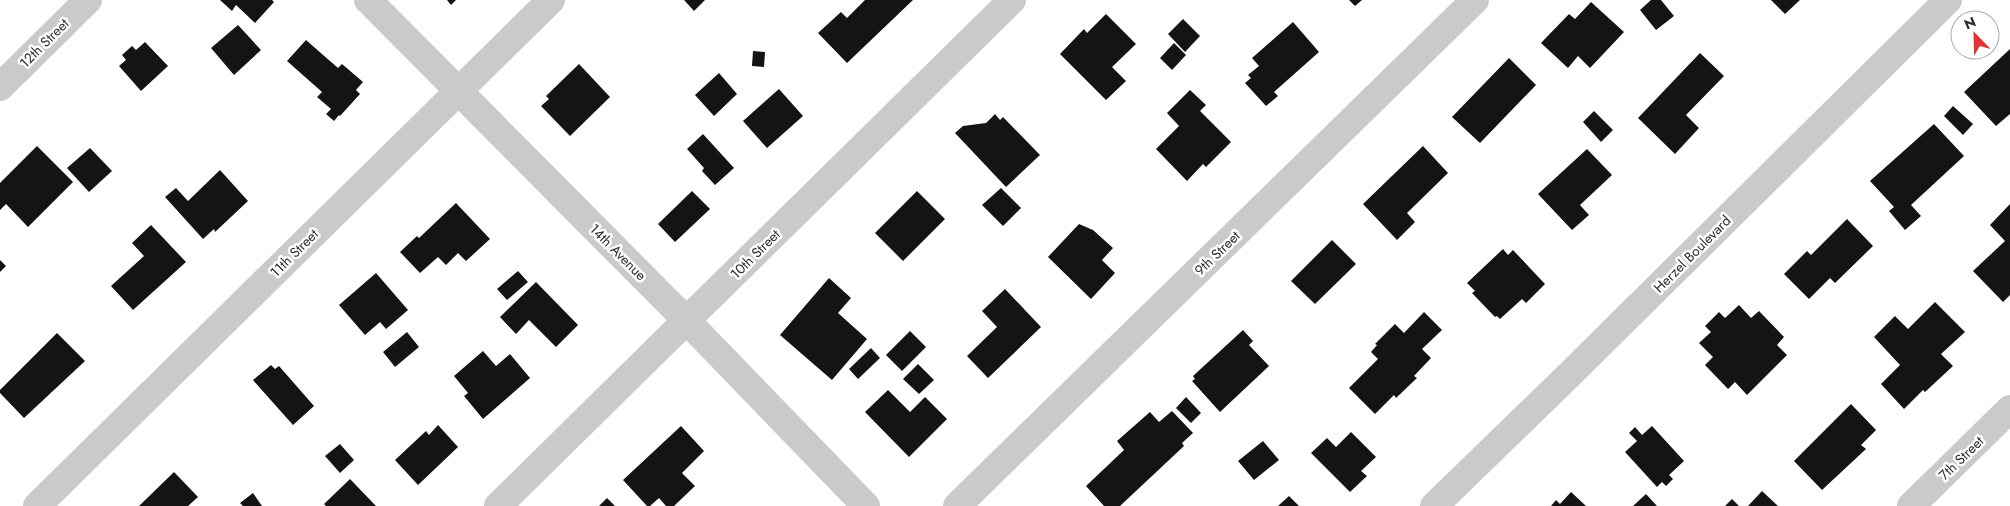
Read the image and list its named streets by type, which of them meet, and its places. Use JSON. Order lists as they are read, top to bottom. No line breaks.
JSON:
{"streets":{"street":["12th Street","14th Avenue","11th Street","9th Street","10th Street","Herzel Boulevard","7th Street"]},"crossings":[["14th Avenue","11th Street"],["14th Avenue","10th Street"]],"north":"top left"}
